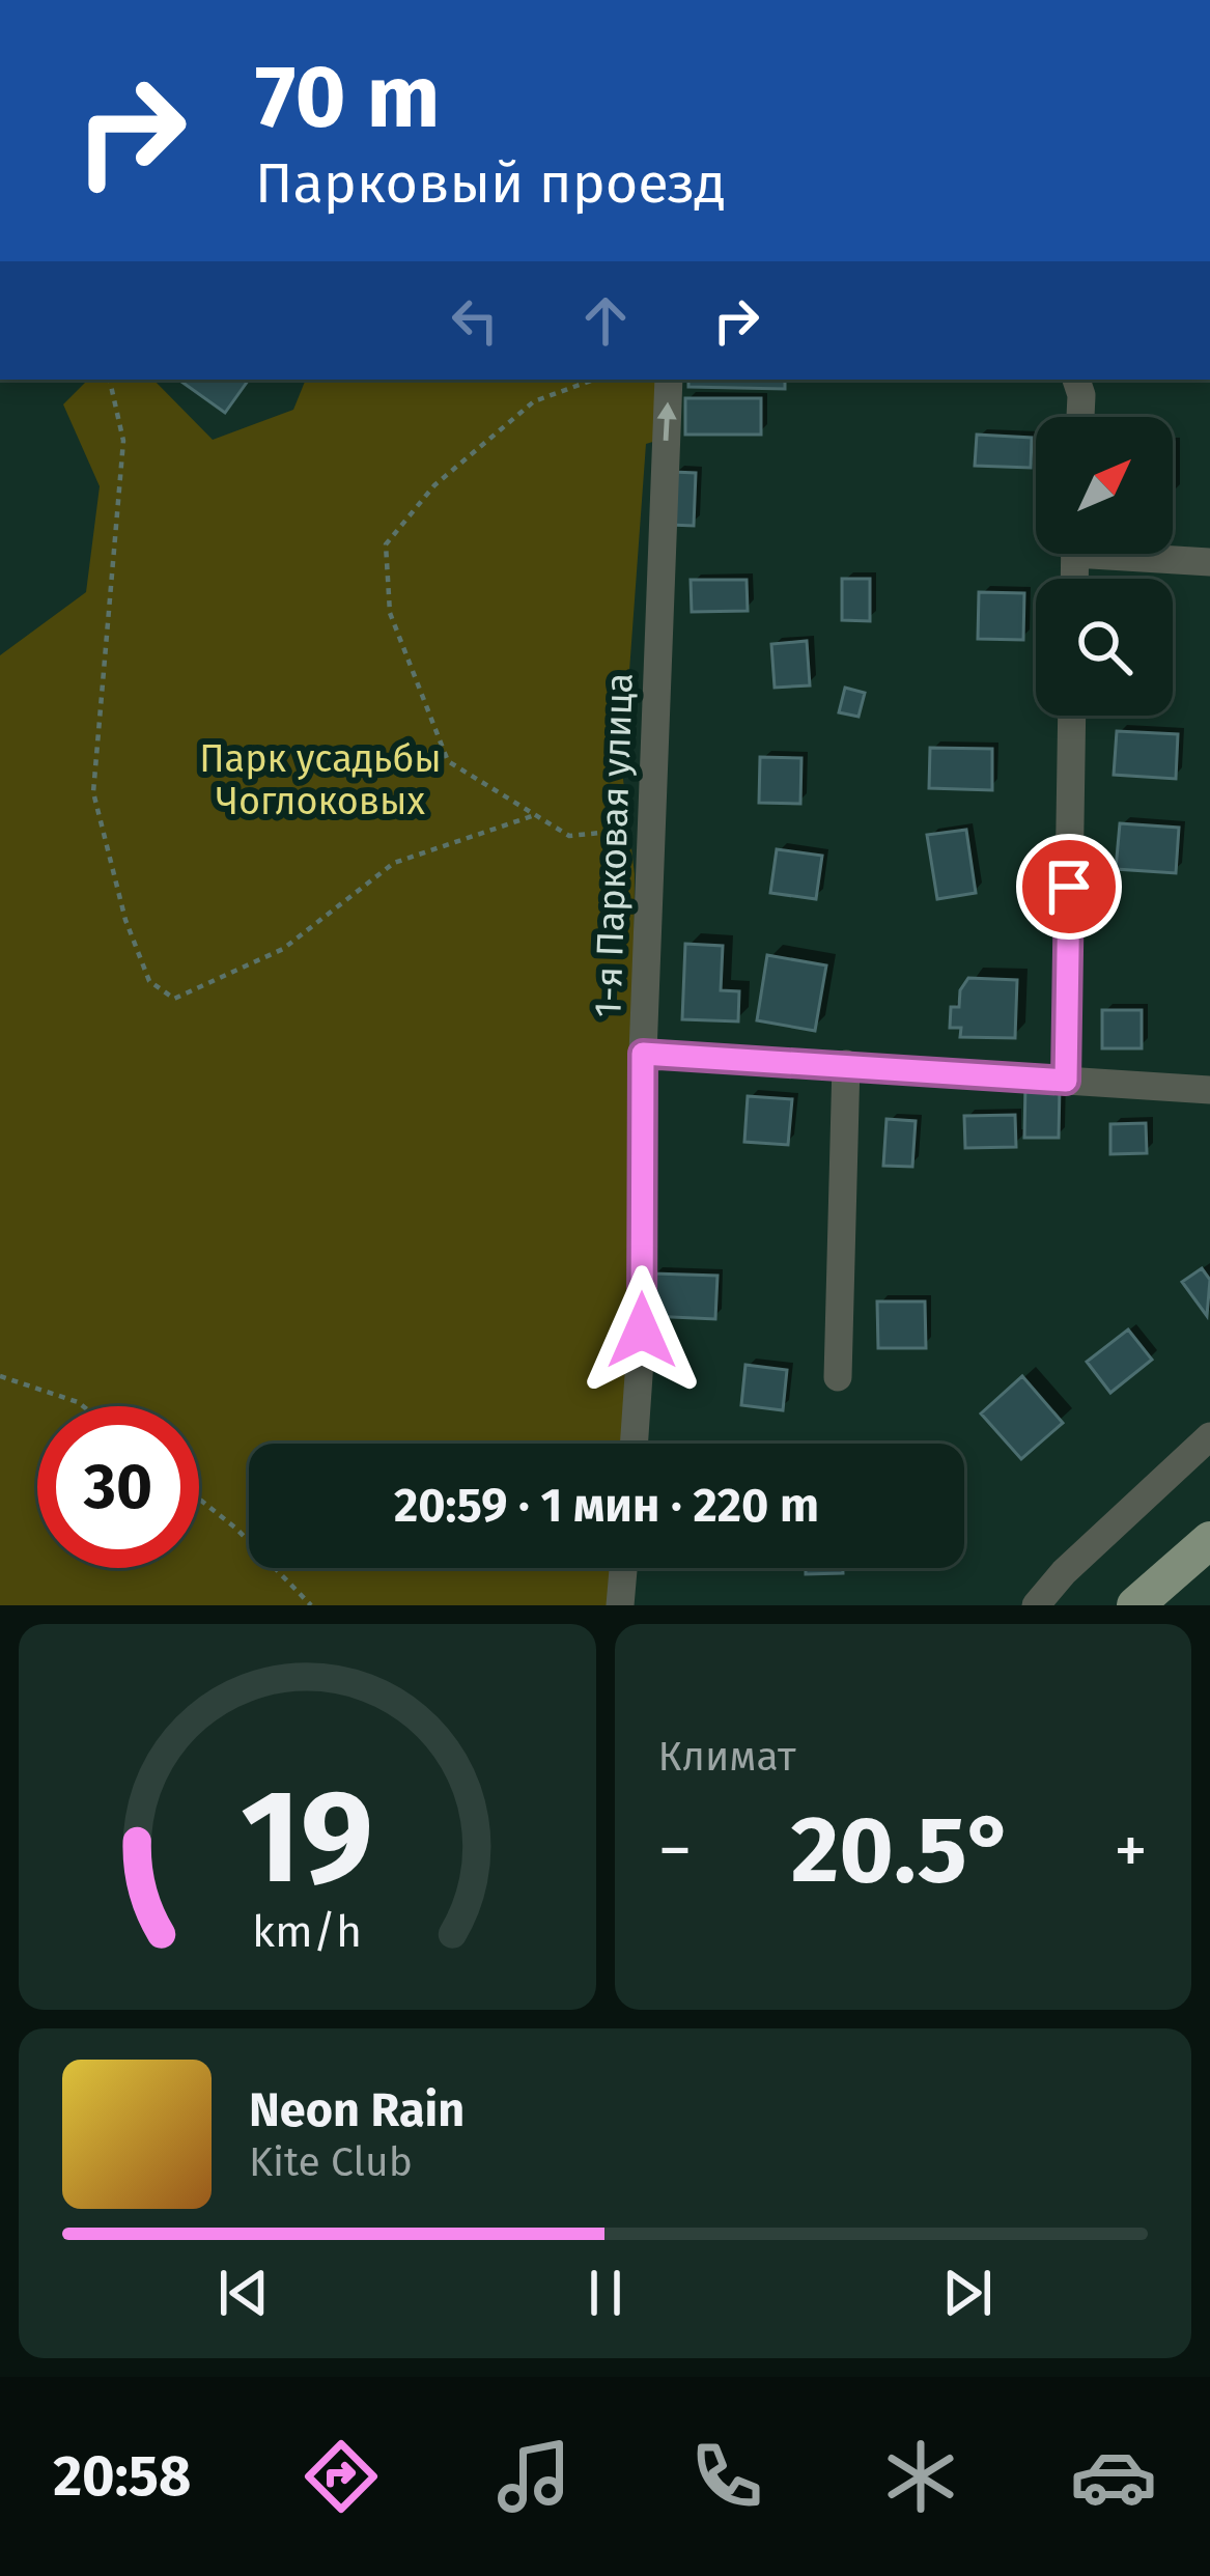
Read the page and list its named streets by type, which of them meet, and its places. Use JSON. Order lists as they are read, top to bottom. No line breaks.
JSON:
{"streets":{"street":["1-я Парковая улица"]},"one_way":["1-я Парковая улица"],"parks":["Парк усадьбы Чоглоковых"],"north":"top right","page":{"turn":["70 m","Парковый проезд"],"limit":"30","trip":"20:59 · 1 мин · 220 m","tile":"Климат","heat":["−","20.5°","+"],"song":["Neon Rain","Kite Club"],"tabs":"20:58","gauge":["19","km/h"]}}
